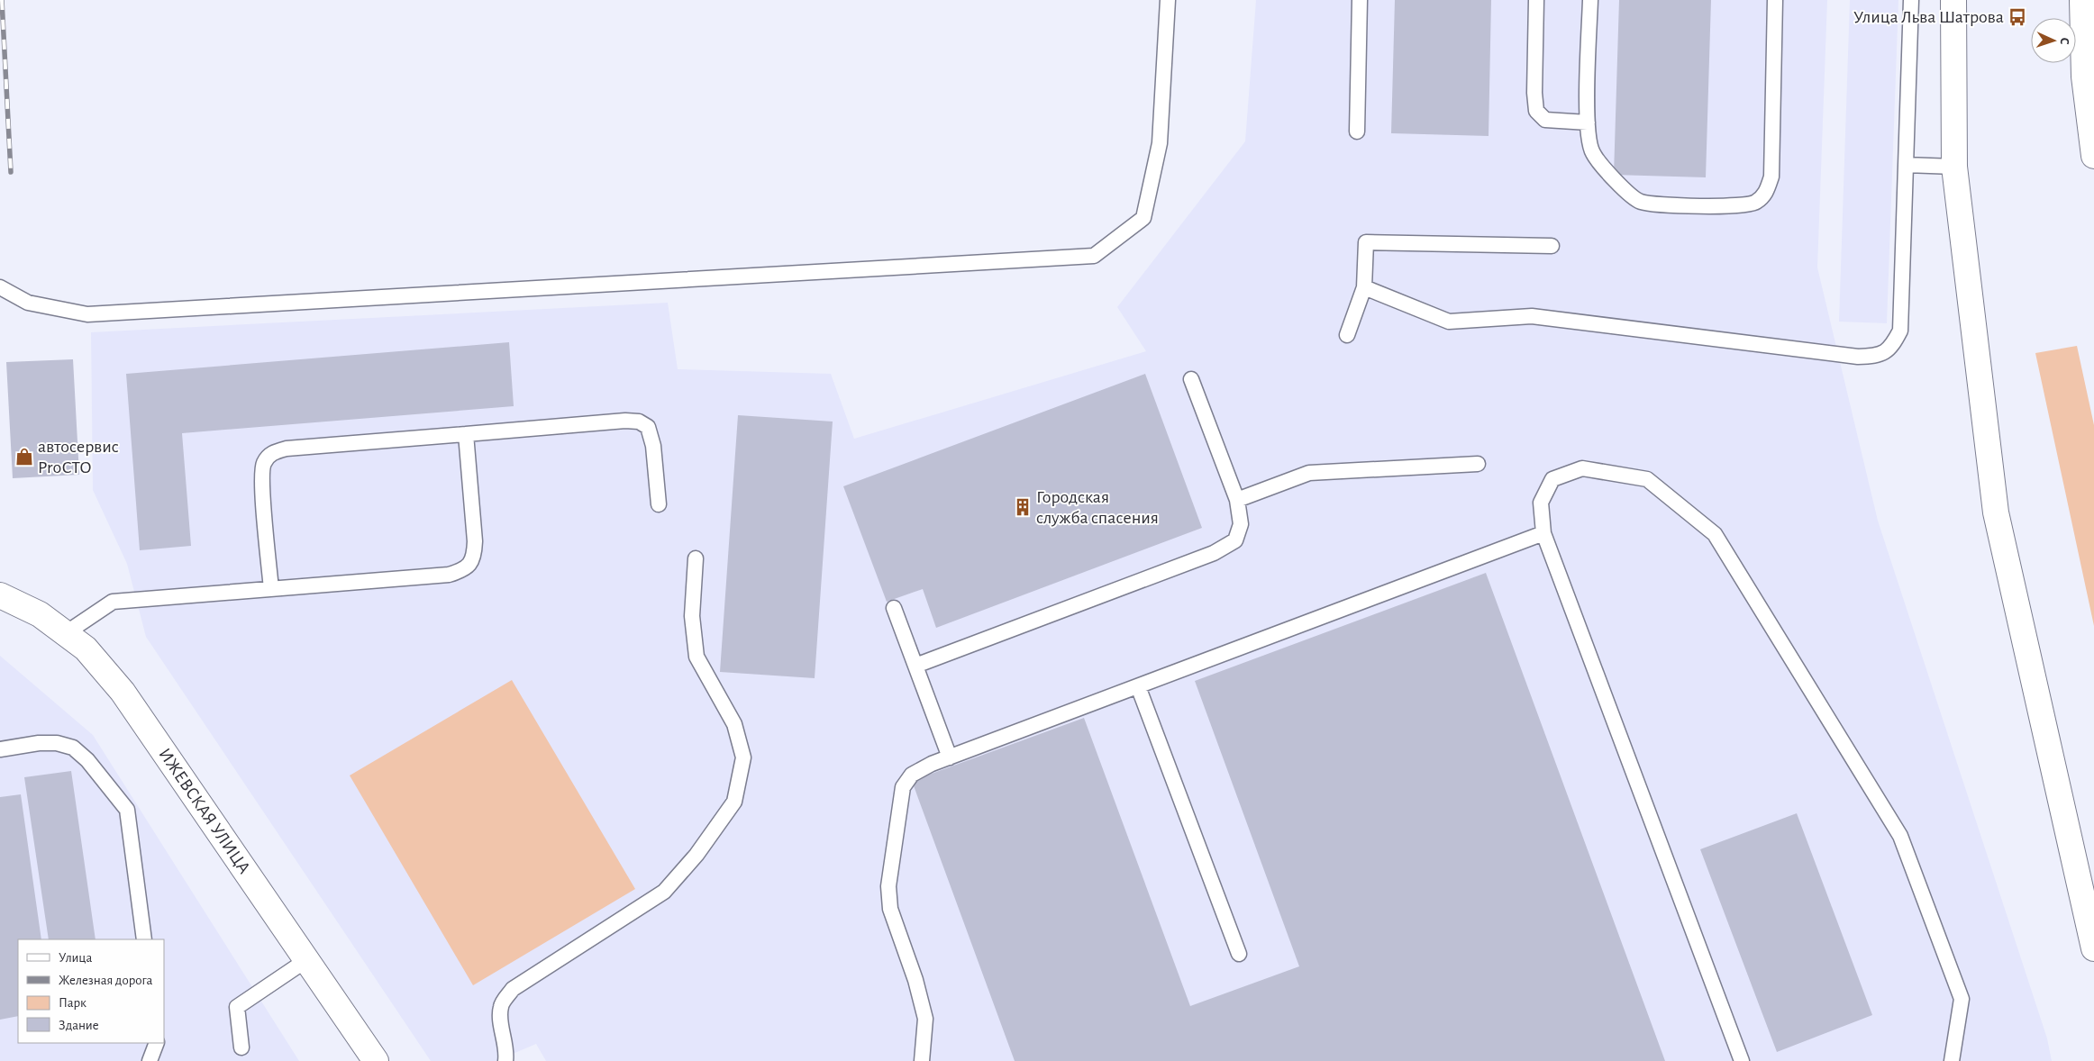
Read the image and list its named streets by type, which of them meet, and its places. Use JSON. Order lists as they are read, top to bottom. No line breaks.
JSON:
{"streets":{"street":["ИЖЕВСКАЯ УЛИЦА"]},"places":{"bus stop":["Улица Льва Шатрова"],"shop":["автосервис ProСТО"],"building":["Городская служба спасения"]},"legend":["Улица","Железная дорога","Парк","Здание"],"north":"right"}
